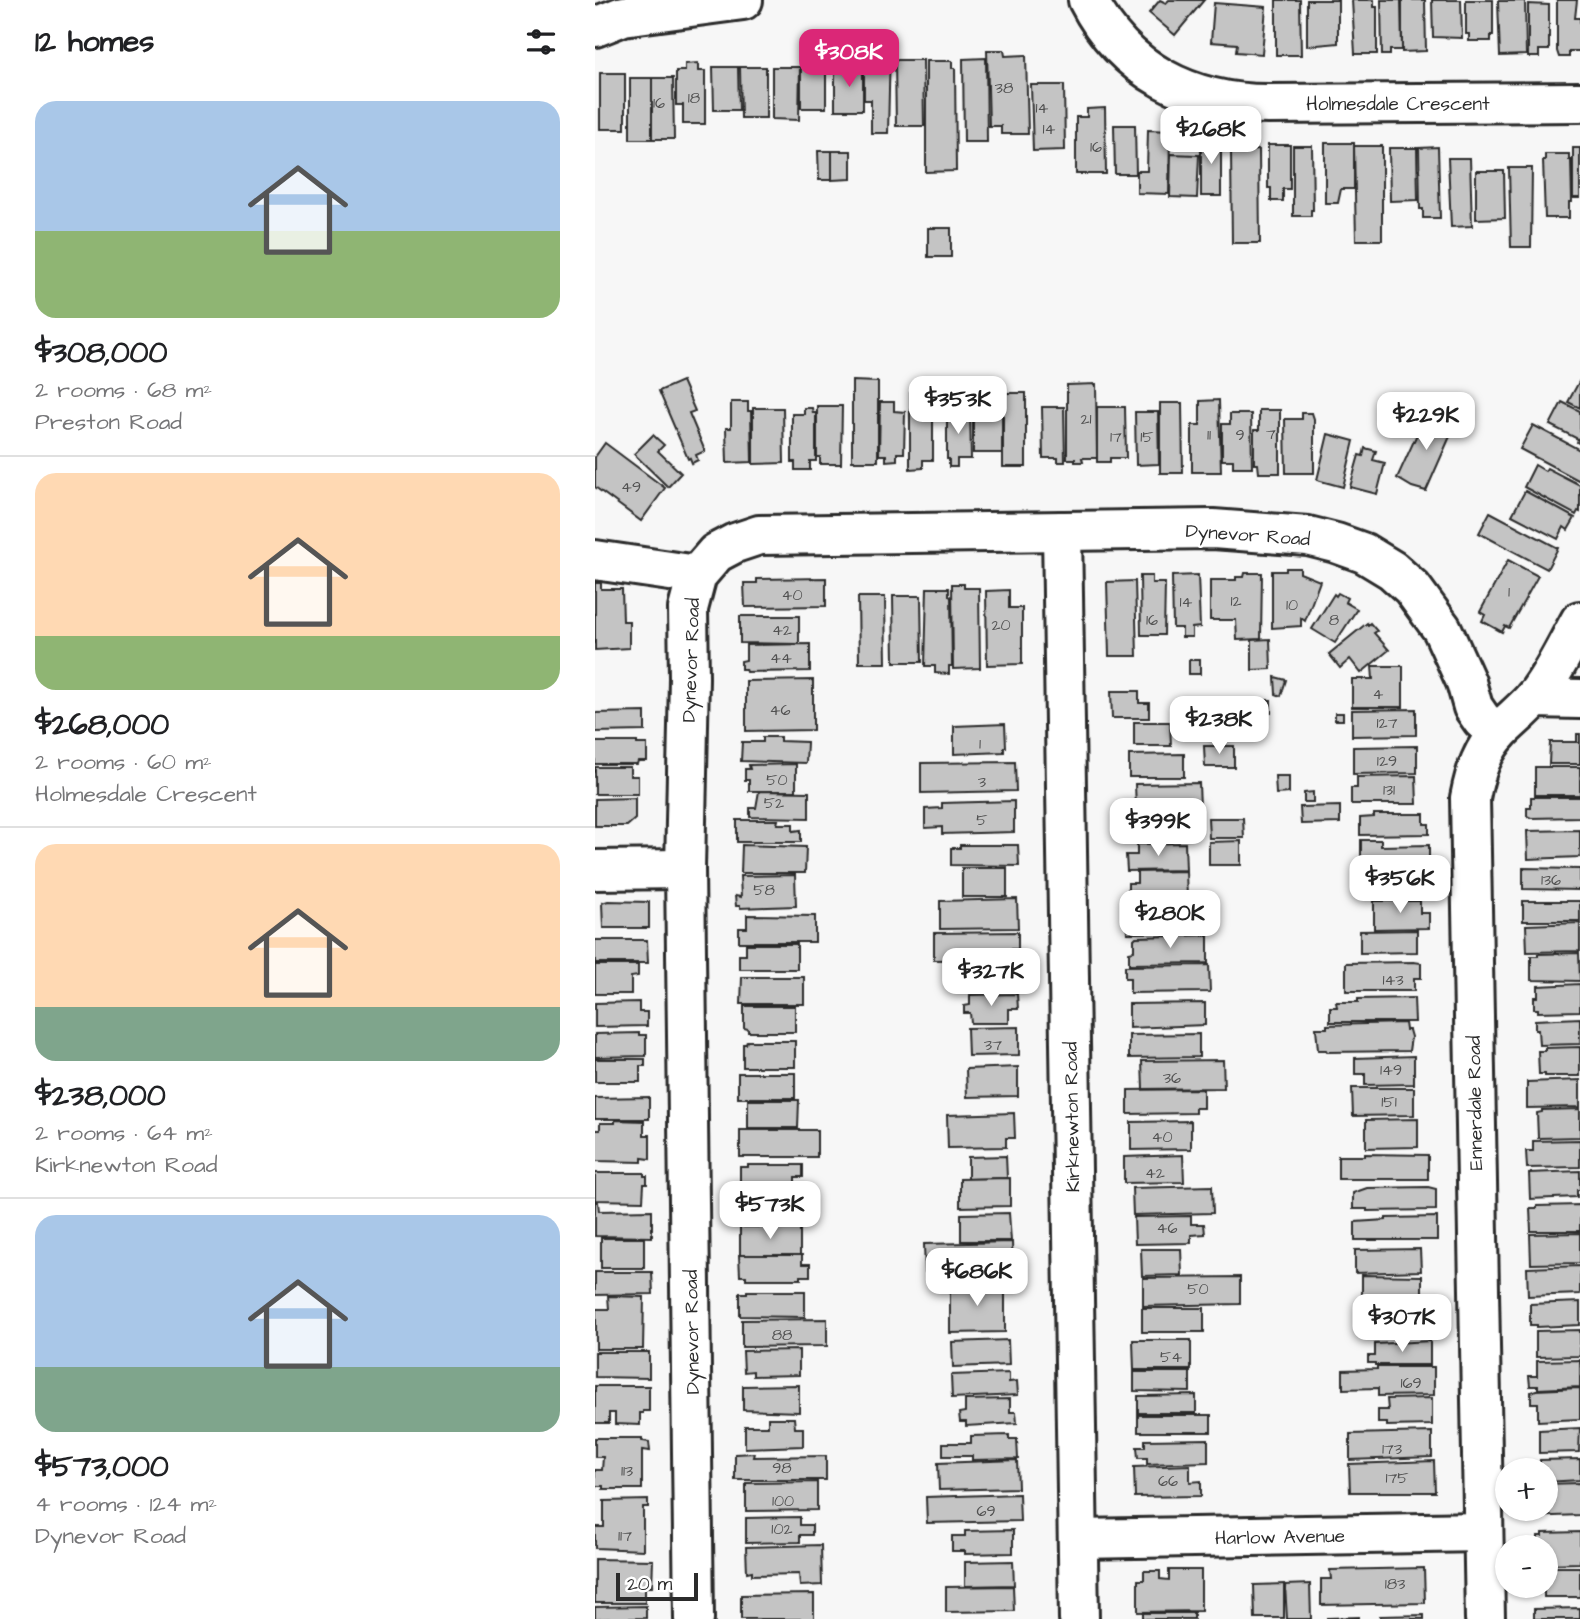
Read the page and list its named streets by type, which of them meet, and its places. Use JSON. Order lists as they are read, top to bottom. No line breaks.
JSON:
{"streets":{"street":["Holmesdale Crescent","Dynevor Road","Ennerdale Road","Kirknewton Road","Harlow Avenue"]},"crossings":[["Dynevor Road","Ennerdale Road"],["Dynevor Road","Kirknewton Road"],["Ennerdale Road","Harlow Avenue"],["Kirknewton Road","Harlow Avenue"]],"house_numbers":["38","18","16","14","14","16","21","7","11","9","17","15","49","1","40","12","14","10","16","8","20","42","44","4","46","127","1","129","50","3","131","52","5","136","58","143","37","149","36","151","40","42","46","50","88","54","169","173","98","113","175","66","100","69","102","117","183"],"scale_bar":"20 m","page":{"heading":"12 homes","price":["$308K","$268K","$353K","$229K","$238K","$399K","$356K","$280K","$327K","$573K","$686K","$307K"],"list":[{"name":"$308,000","note":"2 rooms · 68 m² · Preston Road"},{"name":"$268,000","note":"2 rooms · 60 m² · Holmesdale Crescent"},{"name":"$238,000","note":"2 rooms · 64 m² · Kirknewton Road"},{"name":"$573,000","note":"4 rooms · 124 m² · Dynevor Road"}],"map_buttons":["+","−"],"scale":"20 m"}}
